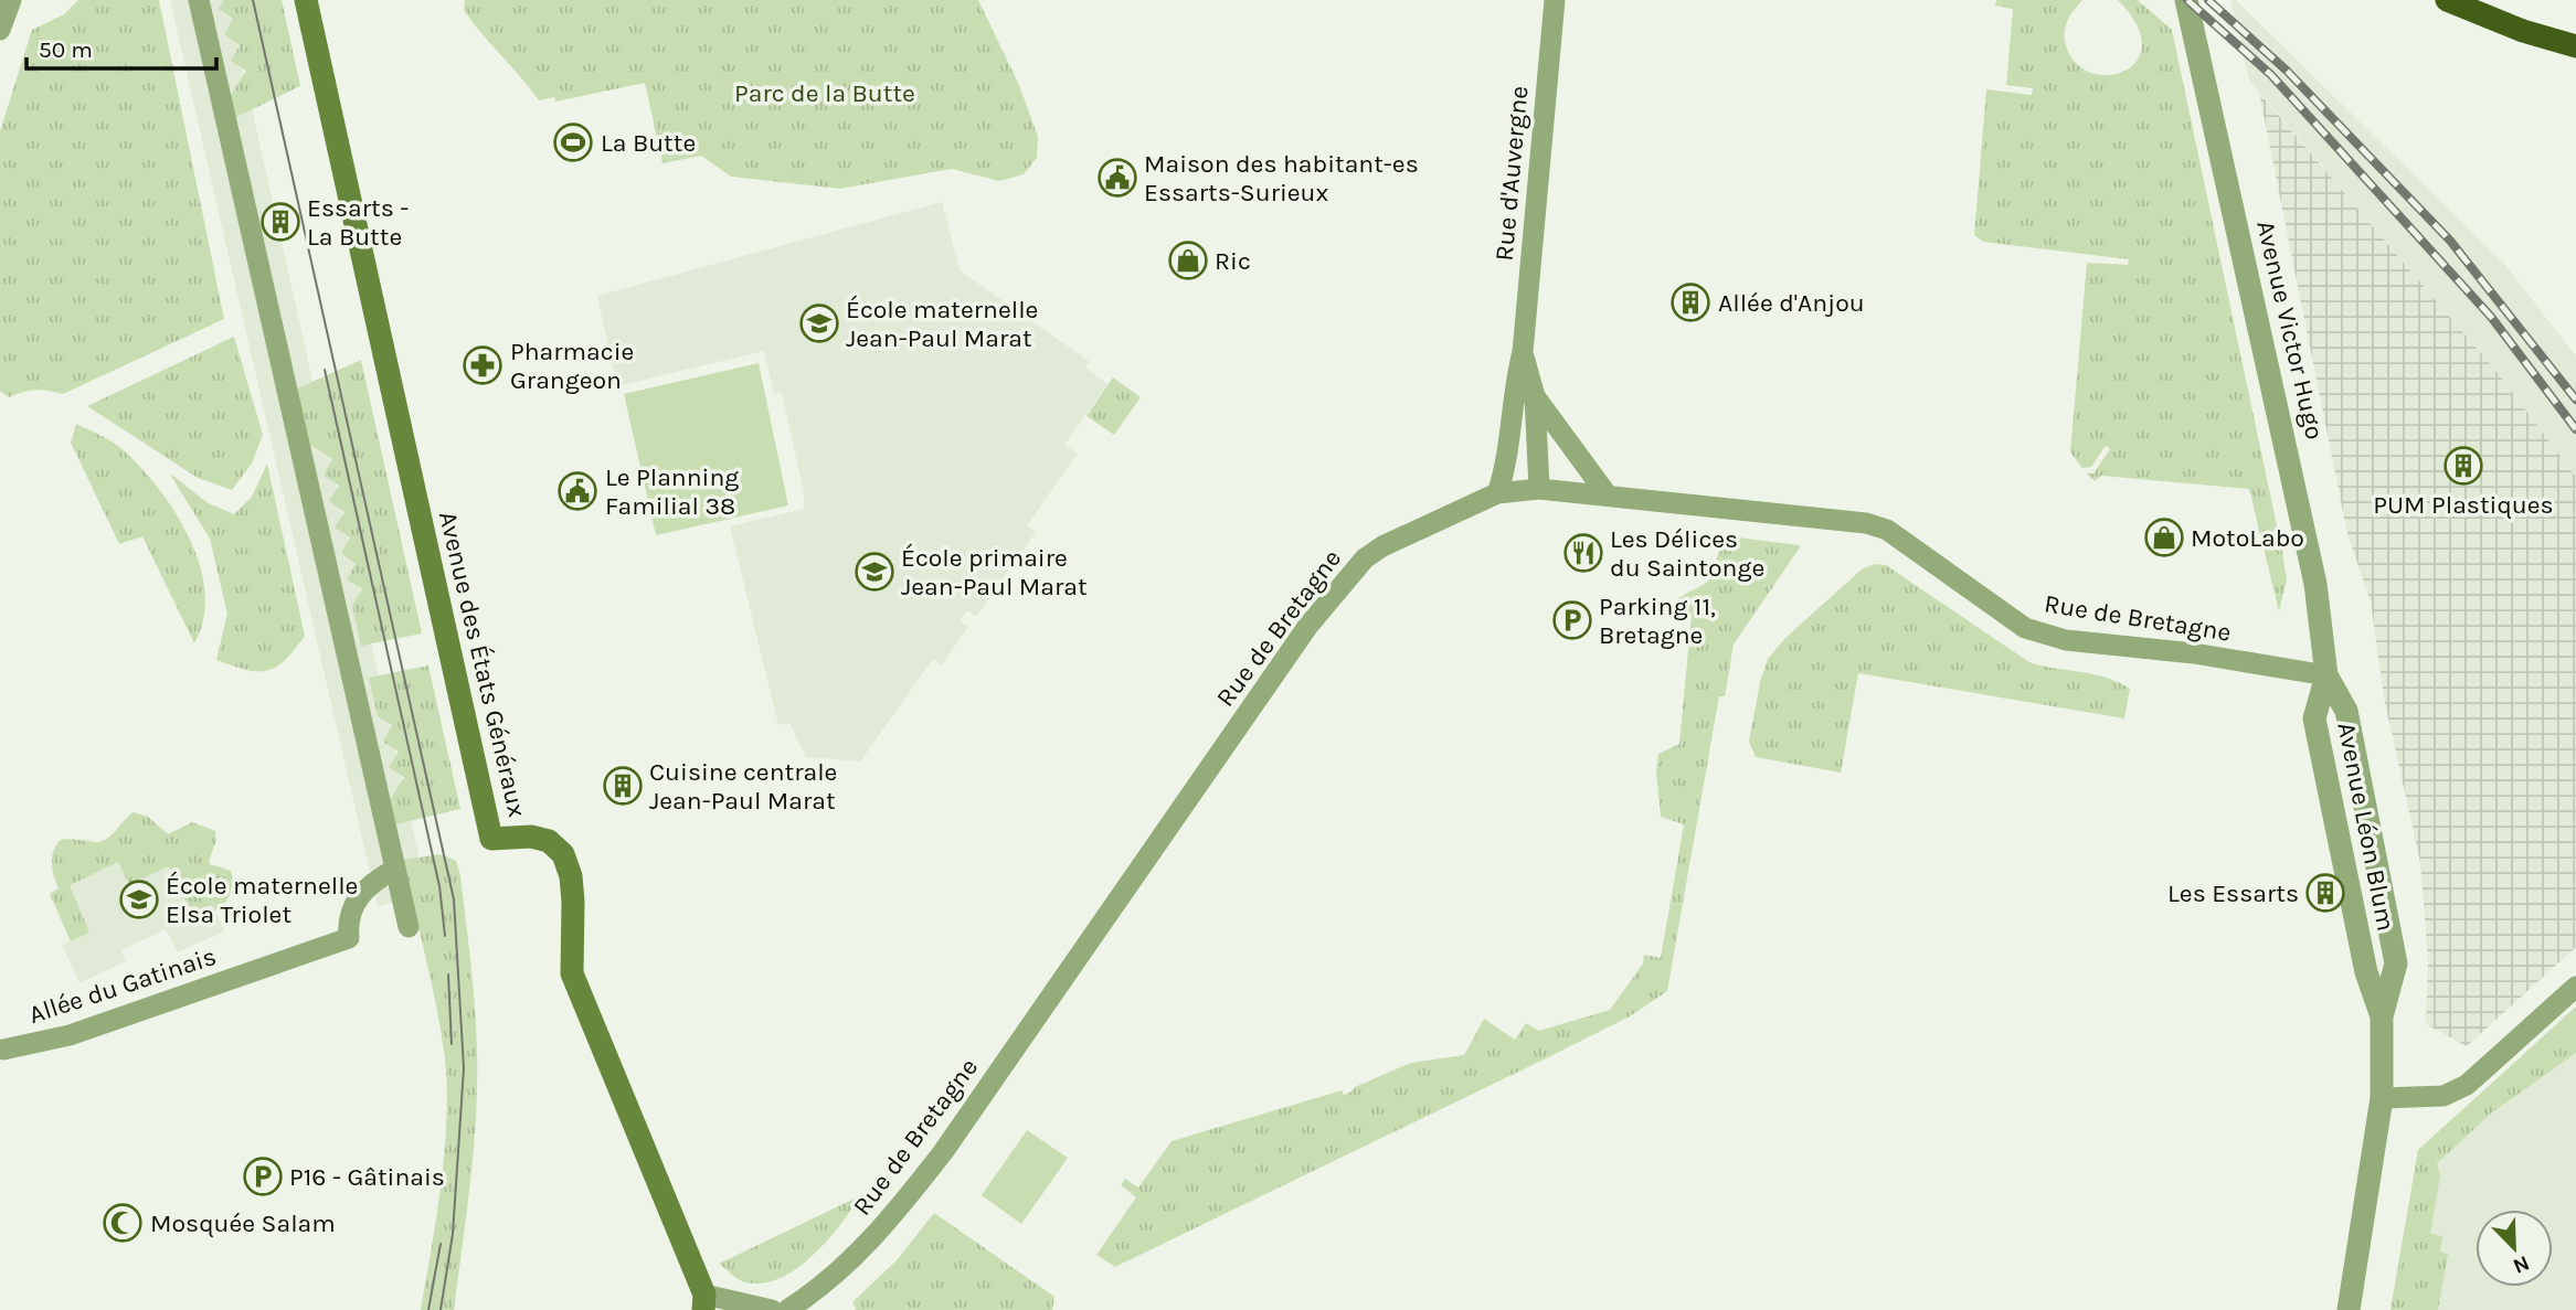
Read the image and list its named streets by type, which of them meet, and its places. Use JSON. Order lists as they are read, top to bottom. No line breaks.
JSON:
{"streets":{"main road":["Avenue des États Généraux"],"street":["Rue d'Auvergne","Avenue Victor Hugo","Rue de Bretagne","Avenue Léon Blum","Allée du Gatinais"]},"crossings":[["Rue d'Auvergne","Rue de Bretagne"],["Avenue Victor Hugo","Rue de Bretagne"],["Avenue Victor Hugo","Avenue Léon Blum"],["Rue de Bretagne","Avenue Léon Blum"]],"parks":["Parc de la Butte"],"places":{"sports":["La Butte"],"public building":["Maison des habitant-es Essarts-Surieux","Le Planning Familial 38"],"building":["Essarts - La Butte","Allée d'Anjou","PUM Plastiques","Cuisine centrale Jean-Paul Marat","Les Essarts"],"shop":["Ric","MotoLabo"],"school or university":["École maternelle Jean-Paul Marat","École primaire Jean-Paul Marat","École maternelle Elsa Triolet"],"pharmacy":["Pharmacie Grangeon"],"restaurant":["Les Délices du Saintonge"],"parking":["Parking 11, Bretagne","P16 - Gâtinais"],"mosque":["Mosquée Salam"]},"scale_bar":"50 m","north":"bottom right"}
